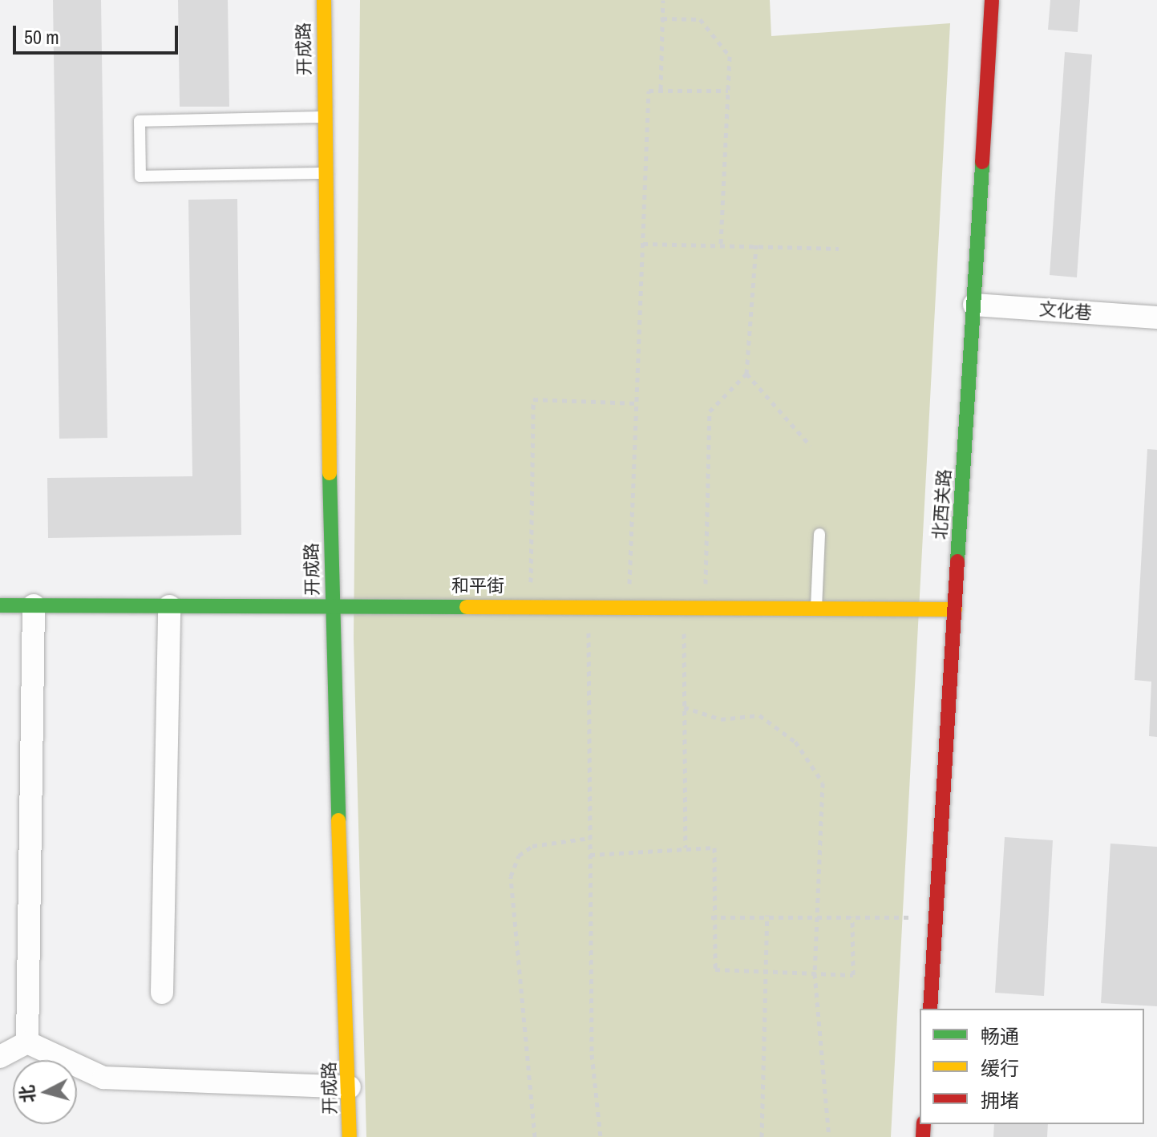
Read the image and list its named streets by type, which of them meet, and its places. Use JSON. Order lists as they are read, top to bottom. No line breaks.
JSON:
{"streets":{"street":["开成路","文化巷","北西关路","和平街"]},"crossings":[["开成路","和平街"],["文化巷","北西关路"],["北西关路","和平街"]],"legend":["畅通","缓行","拥堵"],"scale_bar":"50 m","north":"left"}
